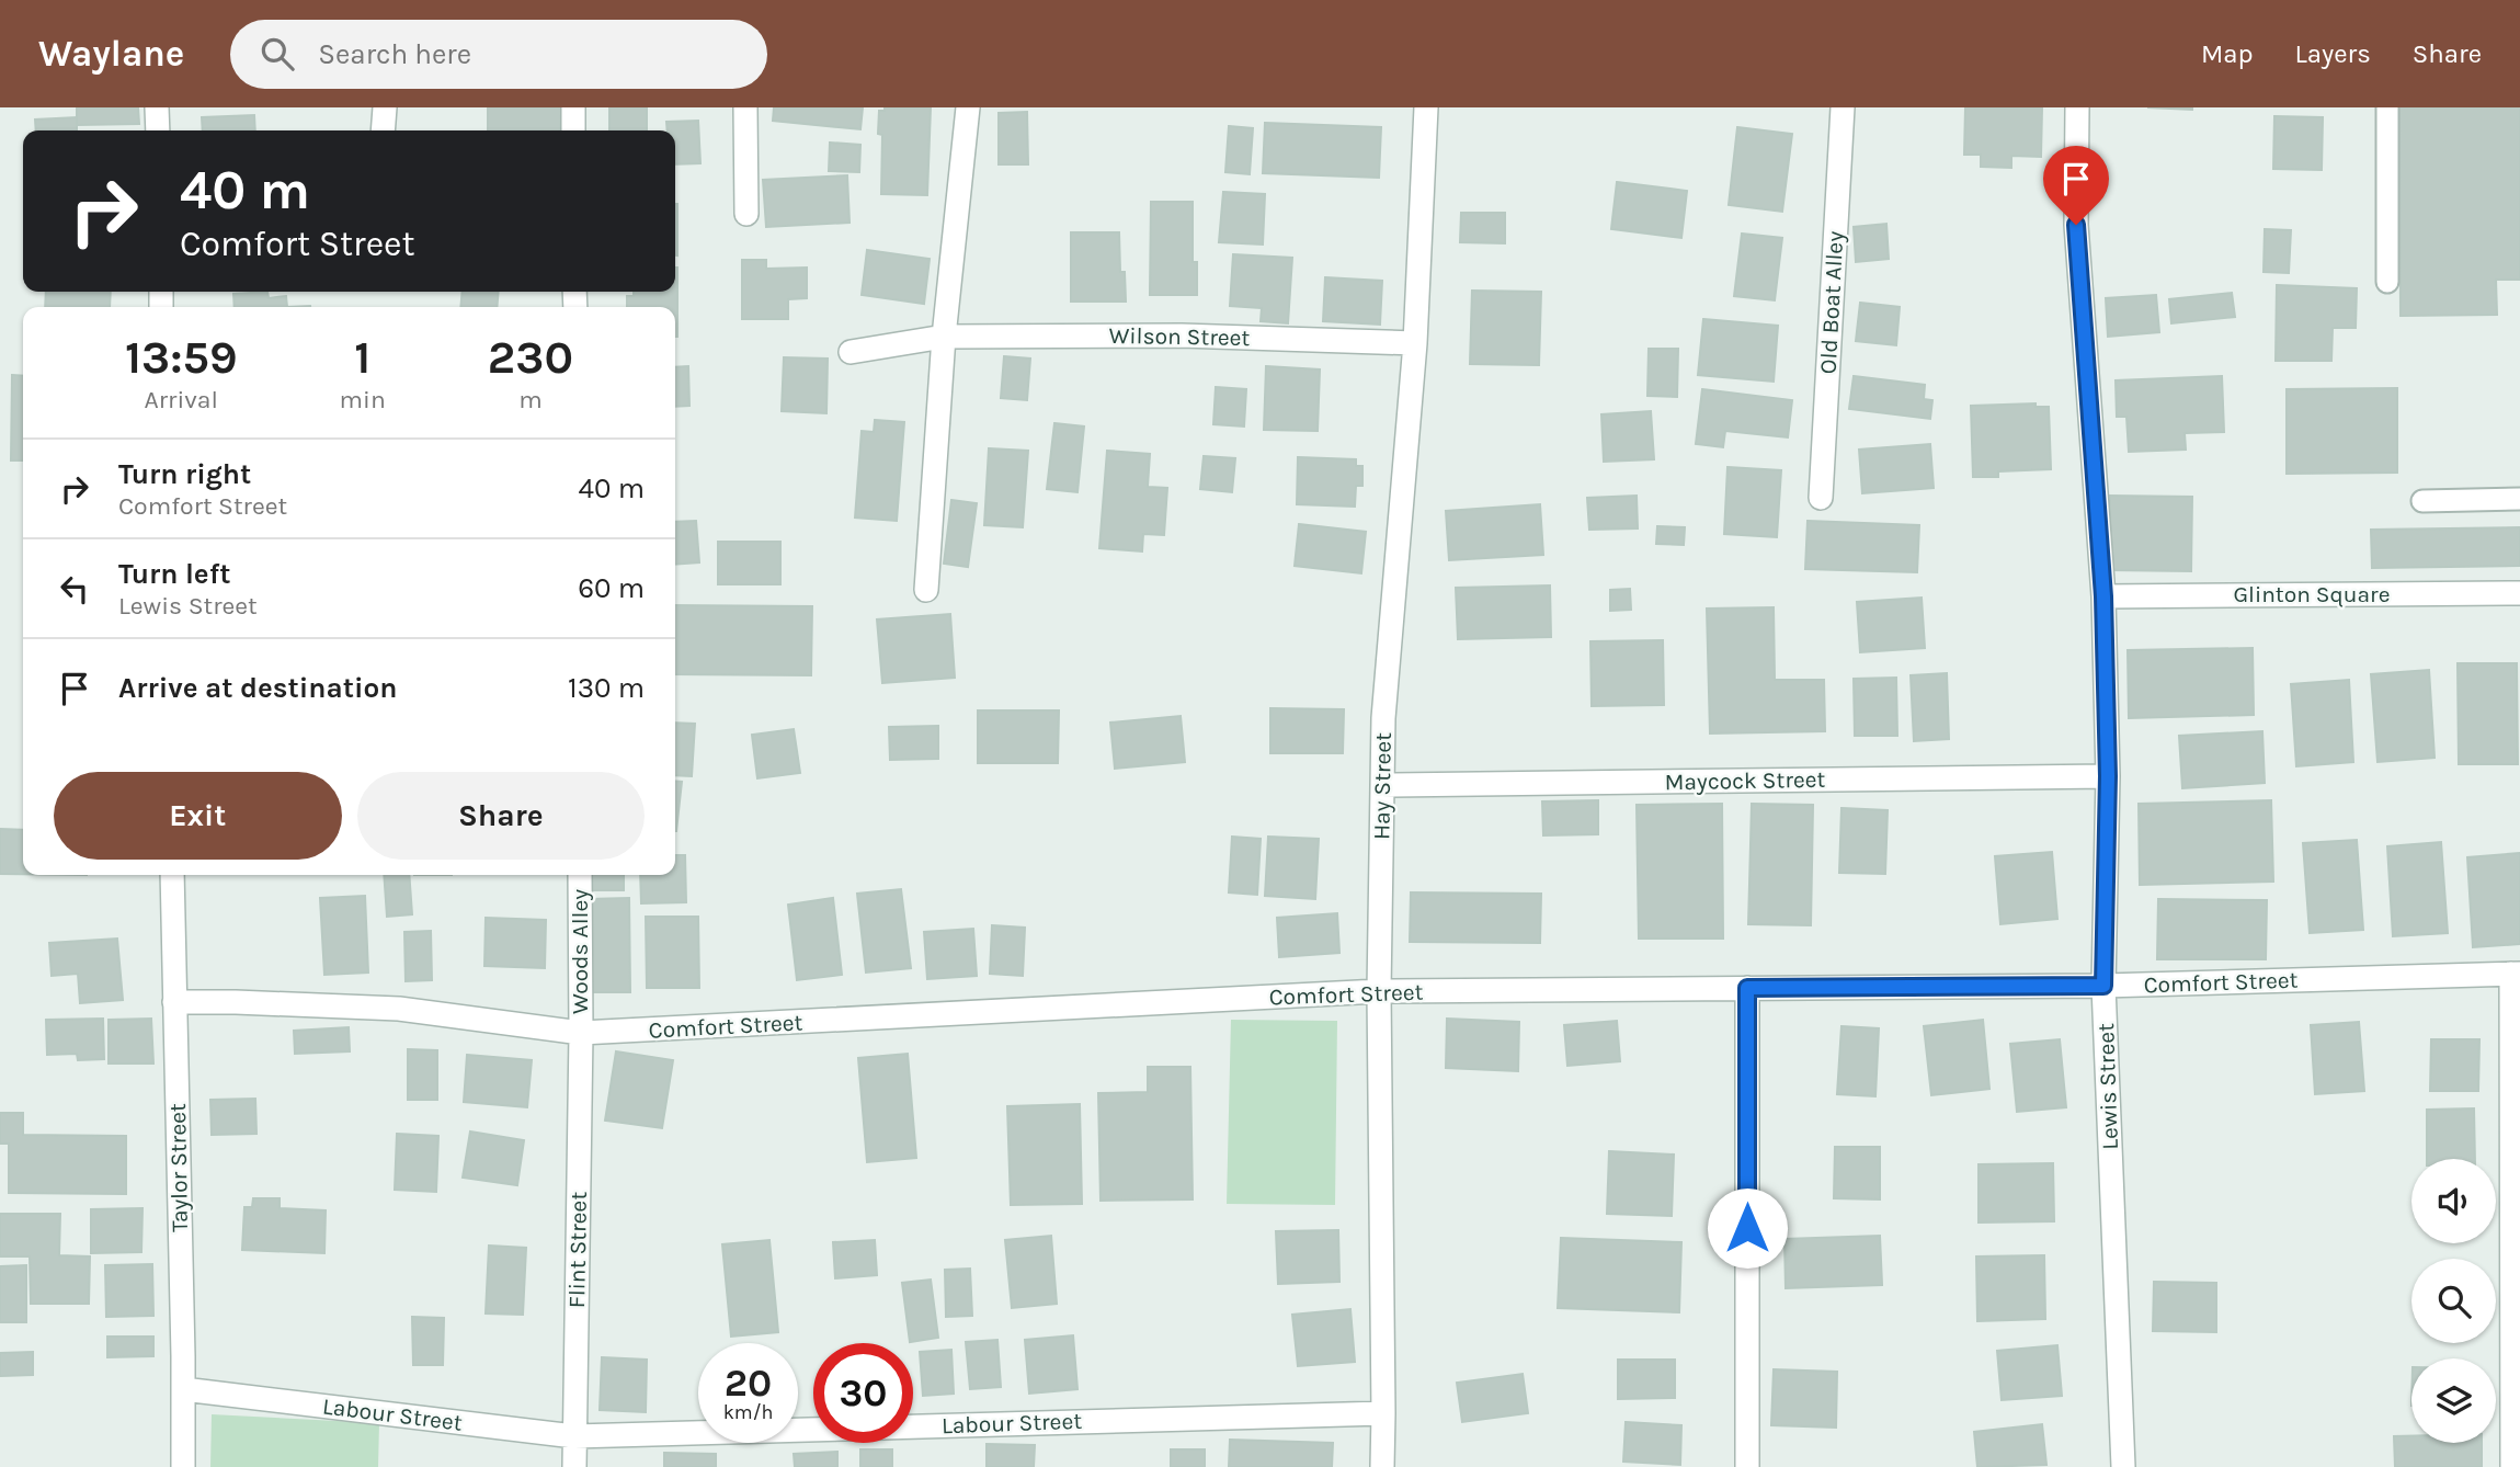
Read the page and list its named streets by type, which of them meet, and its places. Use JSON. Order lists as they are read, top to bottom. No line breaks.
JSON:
{"streets":{"street":["Old Boat Alley","Wilson Street","Glinton Square","Maycock Street","Hay Street","Woods Alley","Comfort Street","Lewis Street","Taylor Street","Flint Street","Labour Street"]},"crossings":[["Wilson Street","Hay Street"],["Glinton Square","Lewis Street"],["Maycock Street","Hay Street"],["Maycock Street","Lewis Street"],["Hay Street","Comfort Street"],["Hay Street","Labour Street"],["Woods Alley","Comfort Street"],["Woods Alley","Flint Street"],["Comfort Street","Lewis Street"],["Comfort Street","Taylor Street"],["Comfort Street","Flint Street"],["Taylor Street","Labour Street"],["Flint Street","Labour Street"]],"page":{"header":"Waylane","search":"Search here","nav":["Map","Layers","Share"],"turn":["40 m","Comfort Street"],"eta":["13:59","Arrival","1","min","230","m"],"list":[{"name":"Turn right","note":"Comfort Street","value":"40 m"},{"name":"Turn left","note":"Lewis Street","value":"60 m"},{"name":"Arrive at destination","value":"130 m"}],"buttons":["Exit","Share"],"speed":"20 km/h","limit":"30"}}
